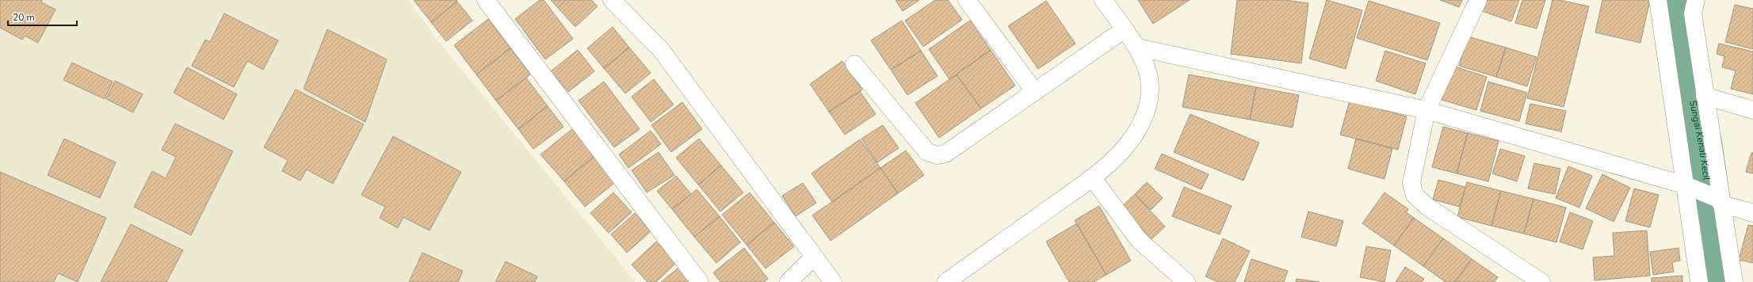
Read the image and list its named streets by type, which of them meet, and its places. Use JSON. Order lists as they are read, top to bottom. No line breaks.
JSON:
{"water":["Sungai Kenali Kecil"],"scale_bar":"20 m"}
